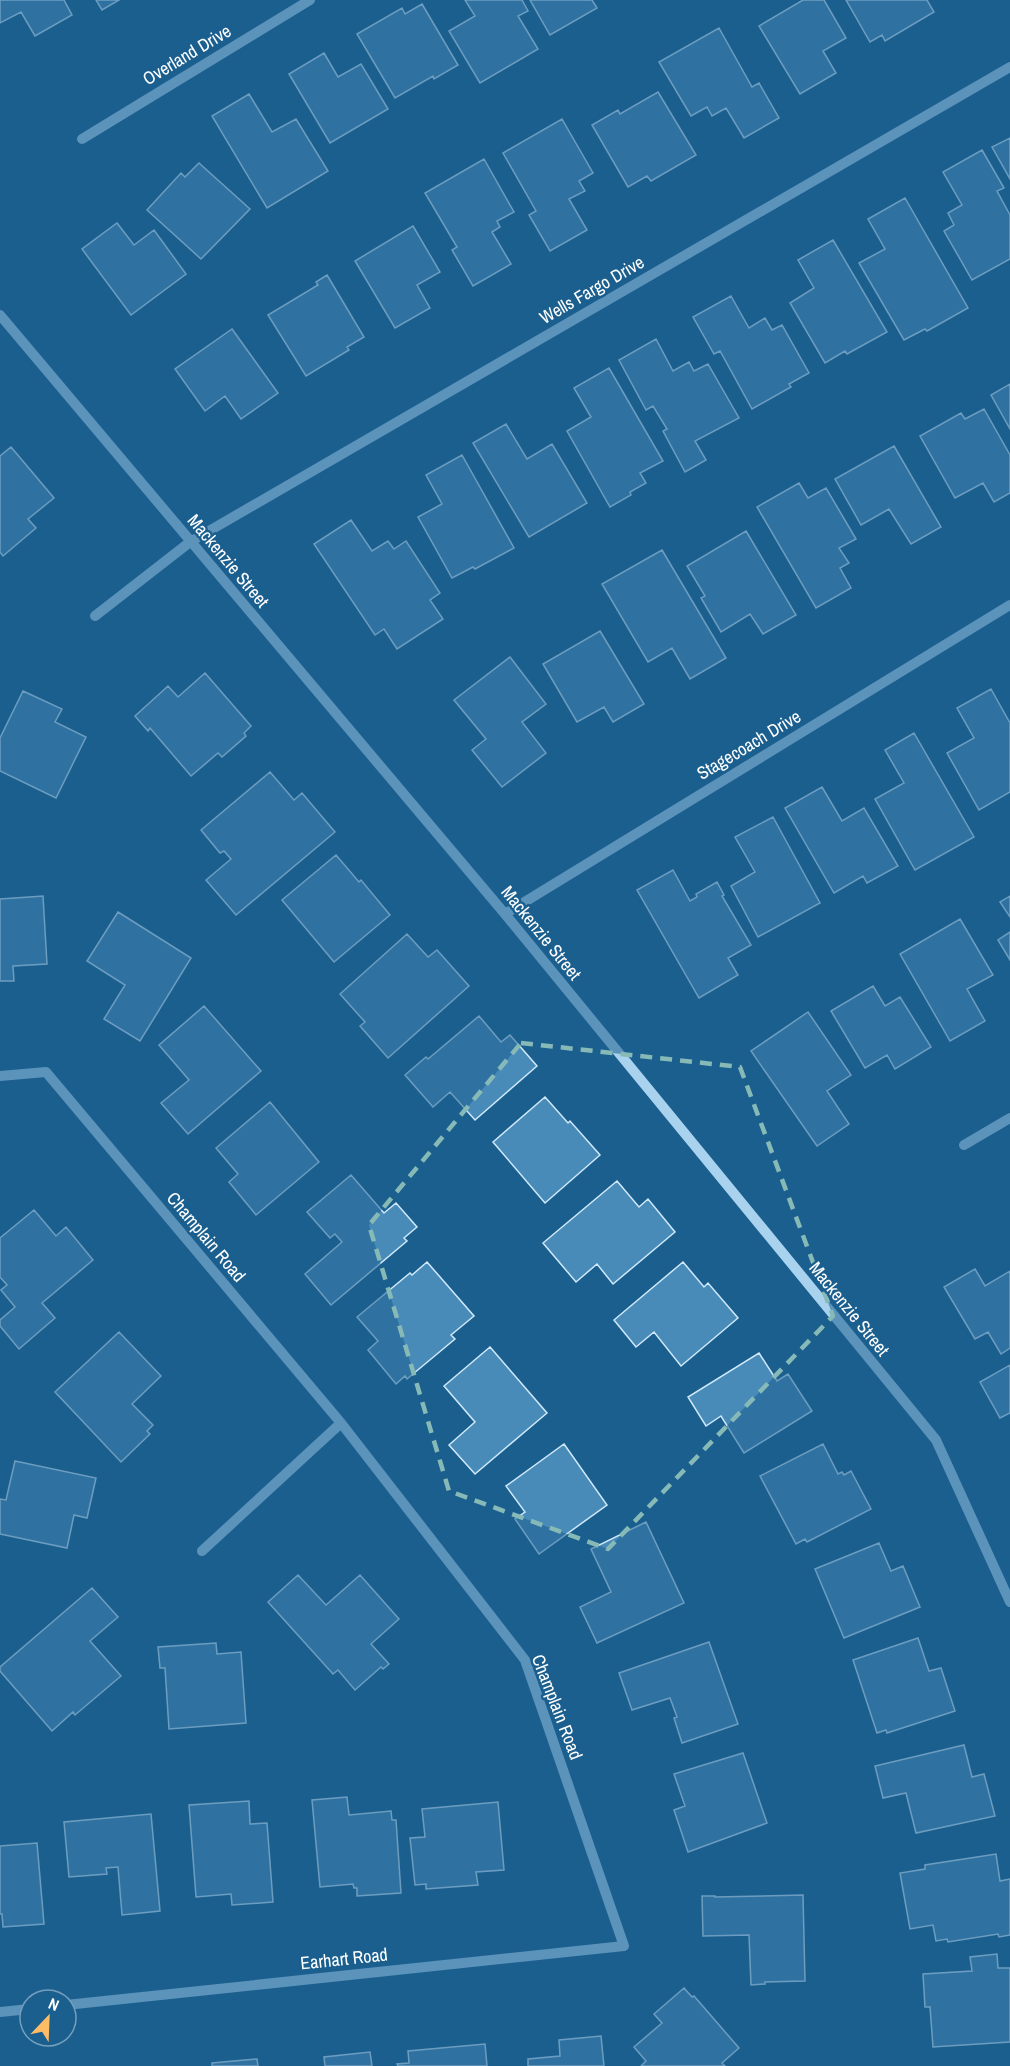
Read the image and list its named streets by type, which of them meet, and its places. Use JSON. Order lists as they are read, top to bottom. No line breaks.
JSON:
{"streets":{"street":["Overland Drive","Wells Fargo Drive","Mackenzie Street","Stagecoach Drive","Champlain Road","Earhart Road"]},"crossings":[["Wells Fargo Drive","Mackenzie Street"],["Mackenzie Street","Stagecoach Drive"],["Champlain Road","Earhart Road"]],"north":"top right"}
